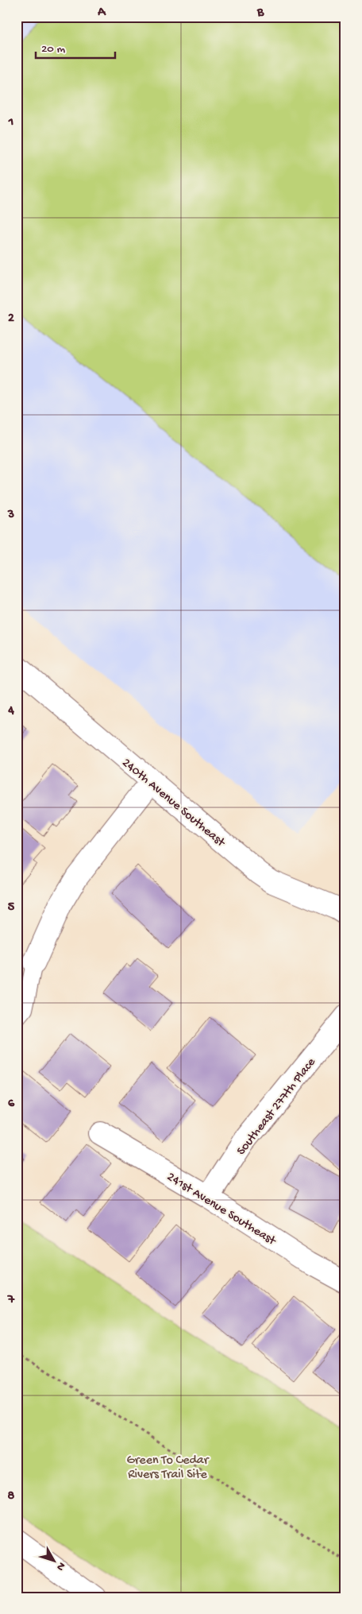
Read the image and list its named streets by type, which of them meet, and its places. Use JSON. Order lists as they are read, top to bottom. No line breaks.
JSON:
{"streets":{"street":["240th Avenue Southeast","Southeast 277th Place","241st Avenue Southeast"]},"crossings":[["Southeast 277th Place","241st Avenue Southeast"]],"parks":["Green To Cedar Rivers Trail Site"],"scale_bar":"20 m","north":"bottom right","grid":{"columns":["A","B"],"rows":["1","2","3","4","5","6","7","8"]}}
